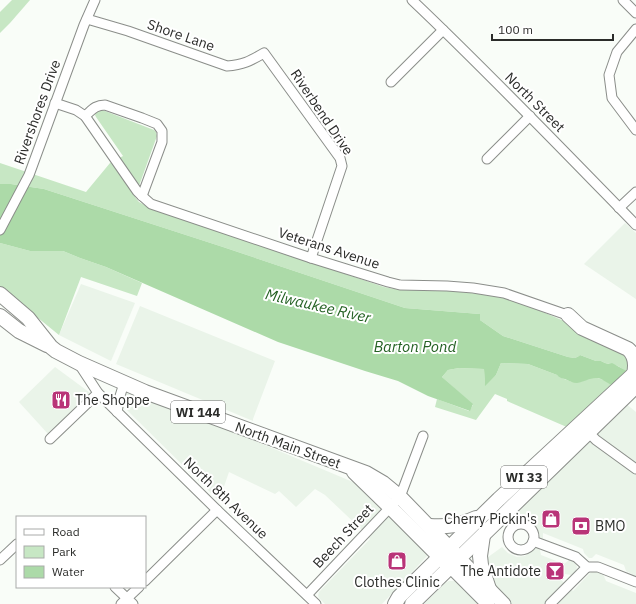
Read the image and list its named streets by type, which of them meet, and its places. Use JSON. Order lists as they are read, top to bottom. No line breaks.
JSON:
{"streets":{"main road":["WI 144","North Main Street","WI 33"],"street":["Shore Lane","North Street","Rivershores Drive","Riverbend Drive","Veterans Avenue","North 8th Avenue","Beech Street"]},"crossings":[["Shore Lane","Rivershores Drive"],["Shore Lane","Riverbend Drive"],["Rivershores Drive","Veterans Avenue"],["Riverbend Drive","Veterans Avenue"],["North Main Street","WI 33"],["North Main Street","North 8th Avenue"],["North Main Street","Beech Street"],["North 8th Avenue","Beech Street"]],"water":["Milwaukee River","Barton Pond"],"places":{"restaurant":["The Shoppe"],"shop":["Cherry Pickin's","Clothes Clinic"],"bank":["BMO"],"bar":["The Antidote"]},"legend":["Road","Park","Water"],"scale_bar":"100 m"}
